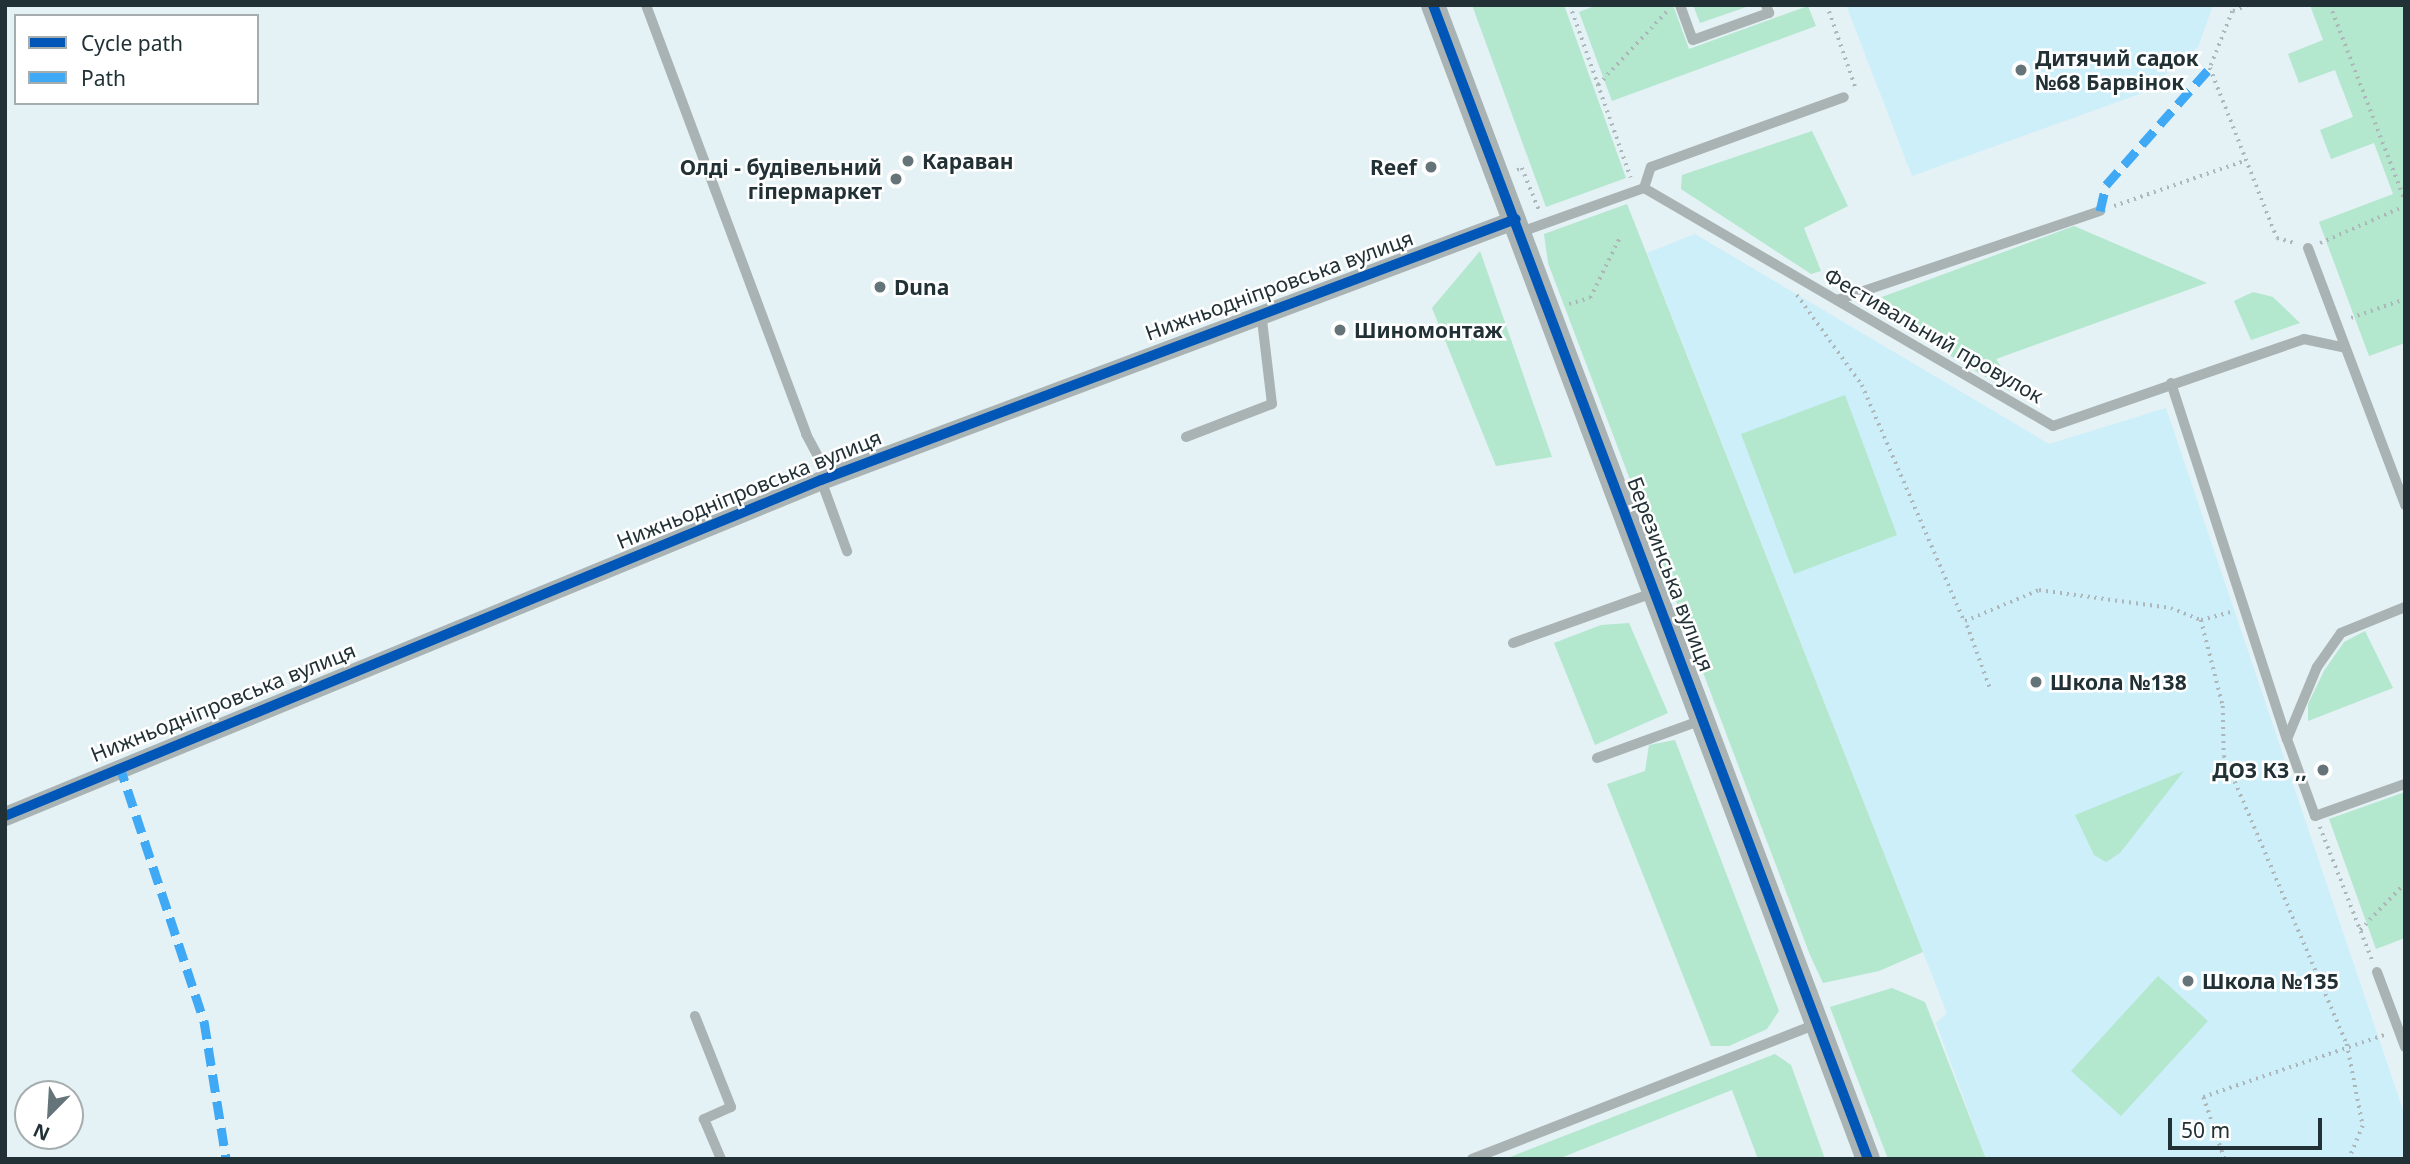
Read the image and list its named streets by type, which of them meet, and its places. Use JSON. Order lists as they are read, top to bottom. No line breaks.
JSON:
{"streets":{"street":["Нижньодніпровська вулиця","Березинська вулиця"],"lane":["Фестивальний провулок"]},"crossings":[["Нижньодніпровська вулиця","Березинська вулиця"]],"places":["Дитячий садок №68 Барвінок","Караван","Reef","Олді - будівельний гіпермаркет","Duna","Шиномонтаж","Школа №138","ДОЗ КЗ ,,","Школа №135"],"legend":["Cycle path","Path"],"scale_bar":"50 m","north":"bottom left"}
